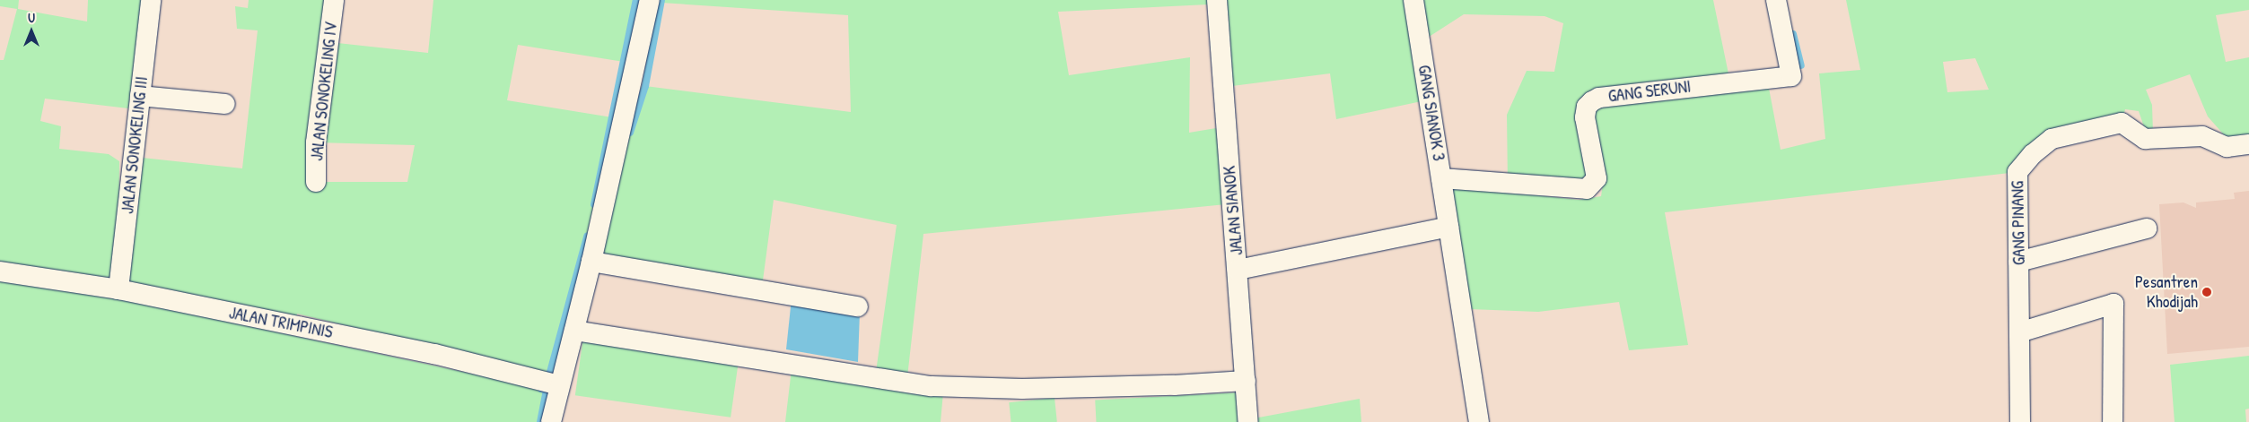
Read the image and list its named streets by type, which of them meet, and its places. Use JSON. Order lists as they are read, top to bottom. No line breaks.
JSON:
{"streets":{"street":["JALAN SONOKELING IV","GANG SERUNI","GANG SIANOK 3","JALAN SONOKELING III","JALAN SIANOK","GANG PINANG","JALAN TRIMPINIS"]},"crossings":[["GANG SERUNI","GANG SIANOK 3"],["JALAN SONOKELING III","JALAN TRIMPINIS"]],"places":["Pesantren Khodijah"],"north":"top"}
